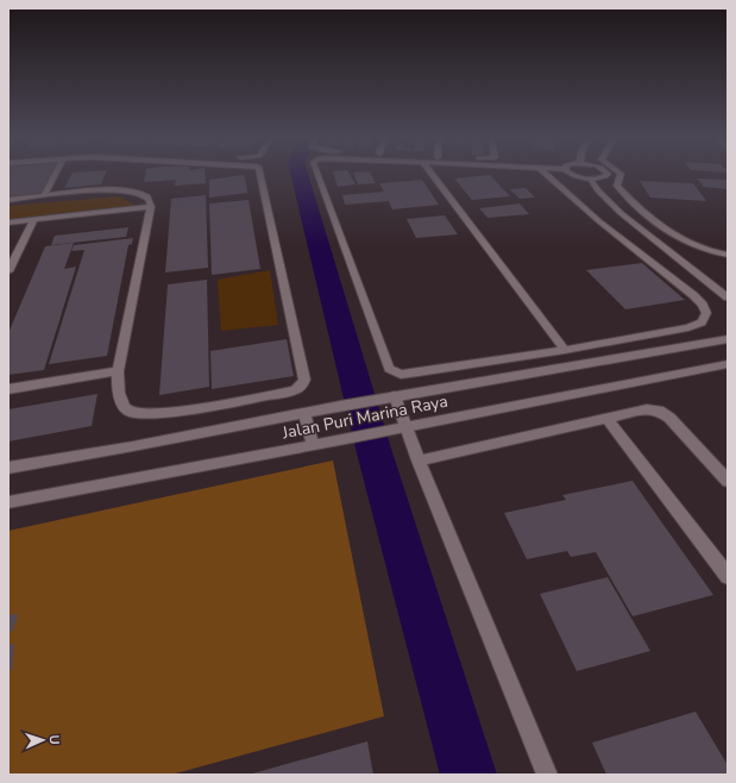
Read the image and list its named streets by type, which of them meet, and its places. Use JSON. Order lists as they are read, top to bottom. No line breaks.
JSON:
{"streets":{"street":["Jalan Puri Marina Raya"]},"north":"right"}
